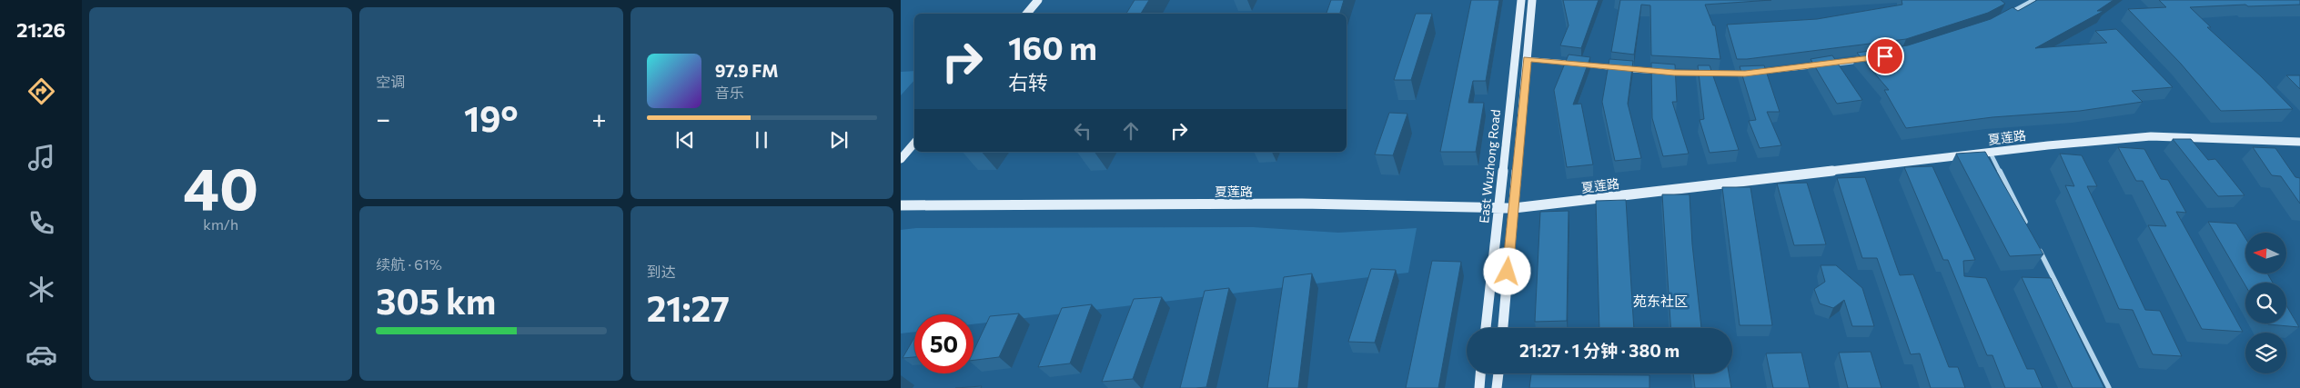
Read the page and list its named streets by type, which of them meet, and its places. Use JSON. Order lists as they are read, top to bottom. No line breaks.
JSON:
{"streets":{"street":["夏莲路","East Wuzhong Road"]},"crossings":[["夏莲路","East Wuzhong Road"]],"districts":["苑东社区"],"north":"left","page":{"tabs":"21:26","tile":[["40","km/h"],"空调",["续航 · 61%","305 km"],["到达","21:27"]],"turn":["160 m","右转"],"song":["97.9 FM","音乐"],"heat":["−","19°","+"],"limit":"50","trip":"21:27 · 1 分钟 · 380 m"}}
